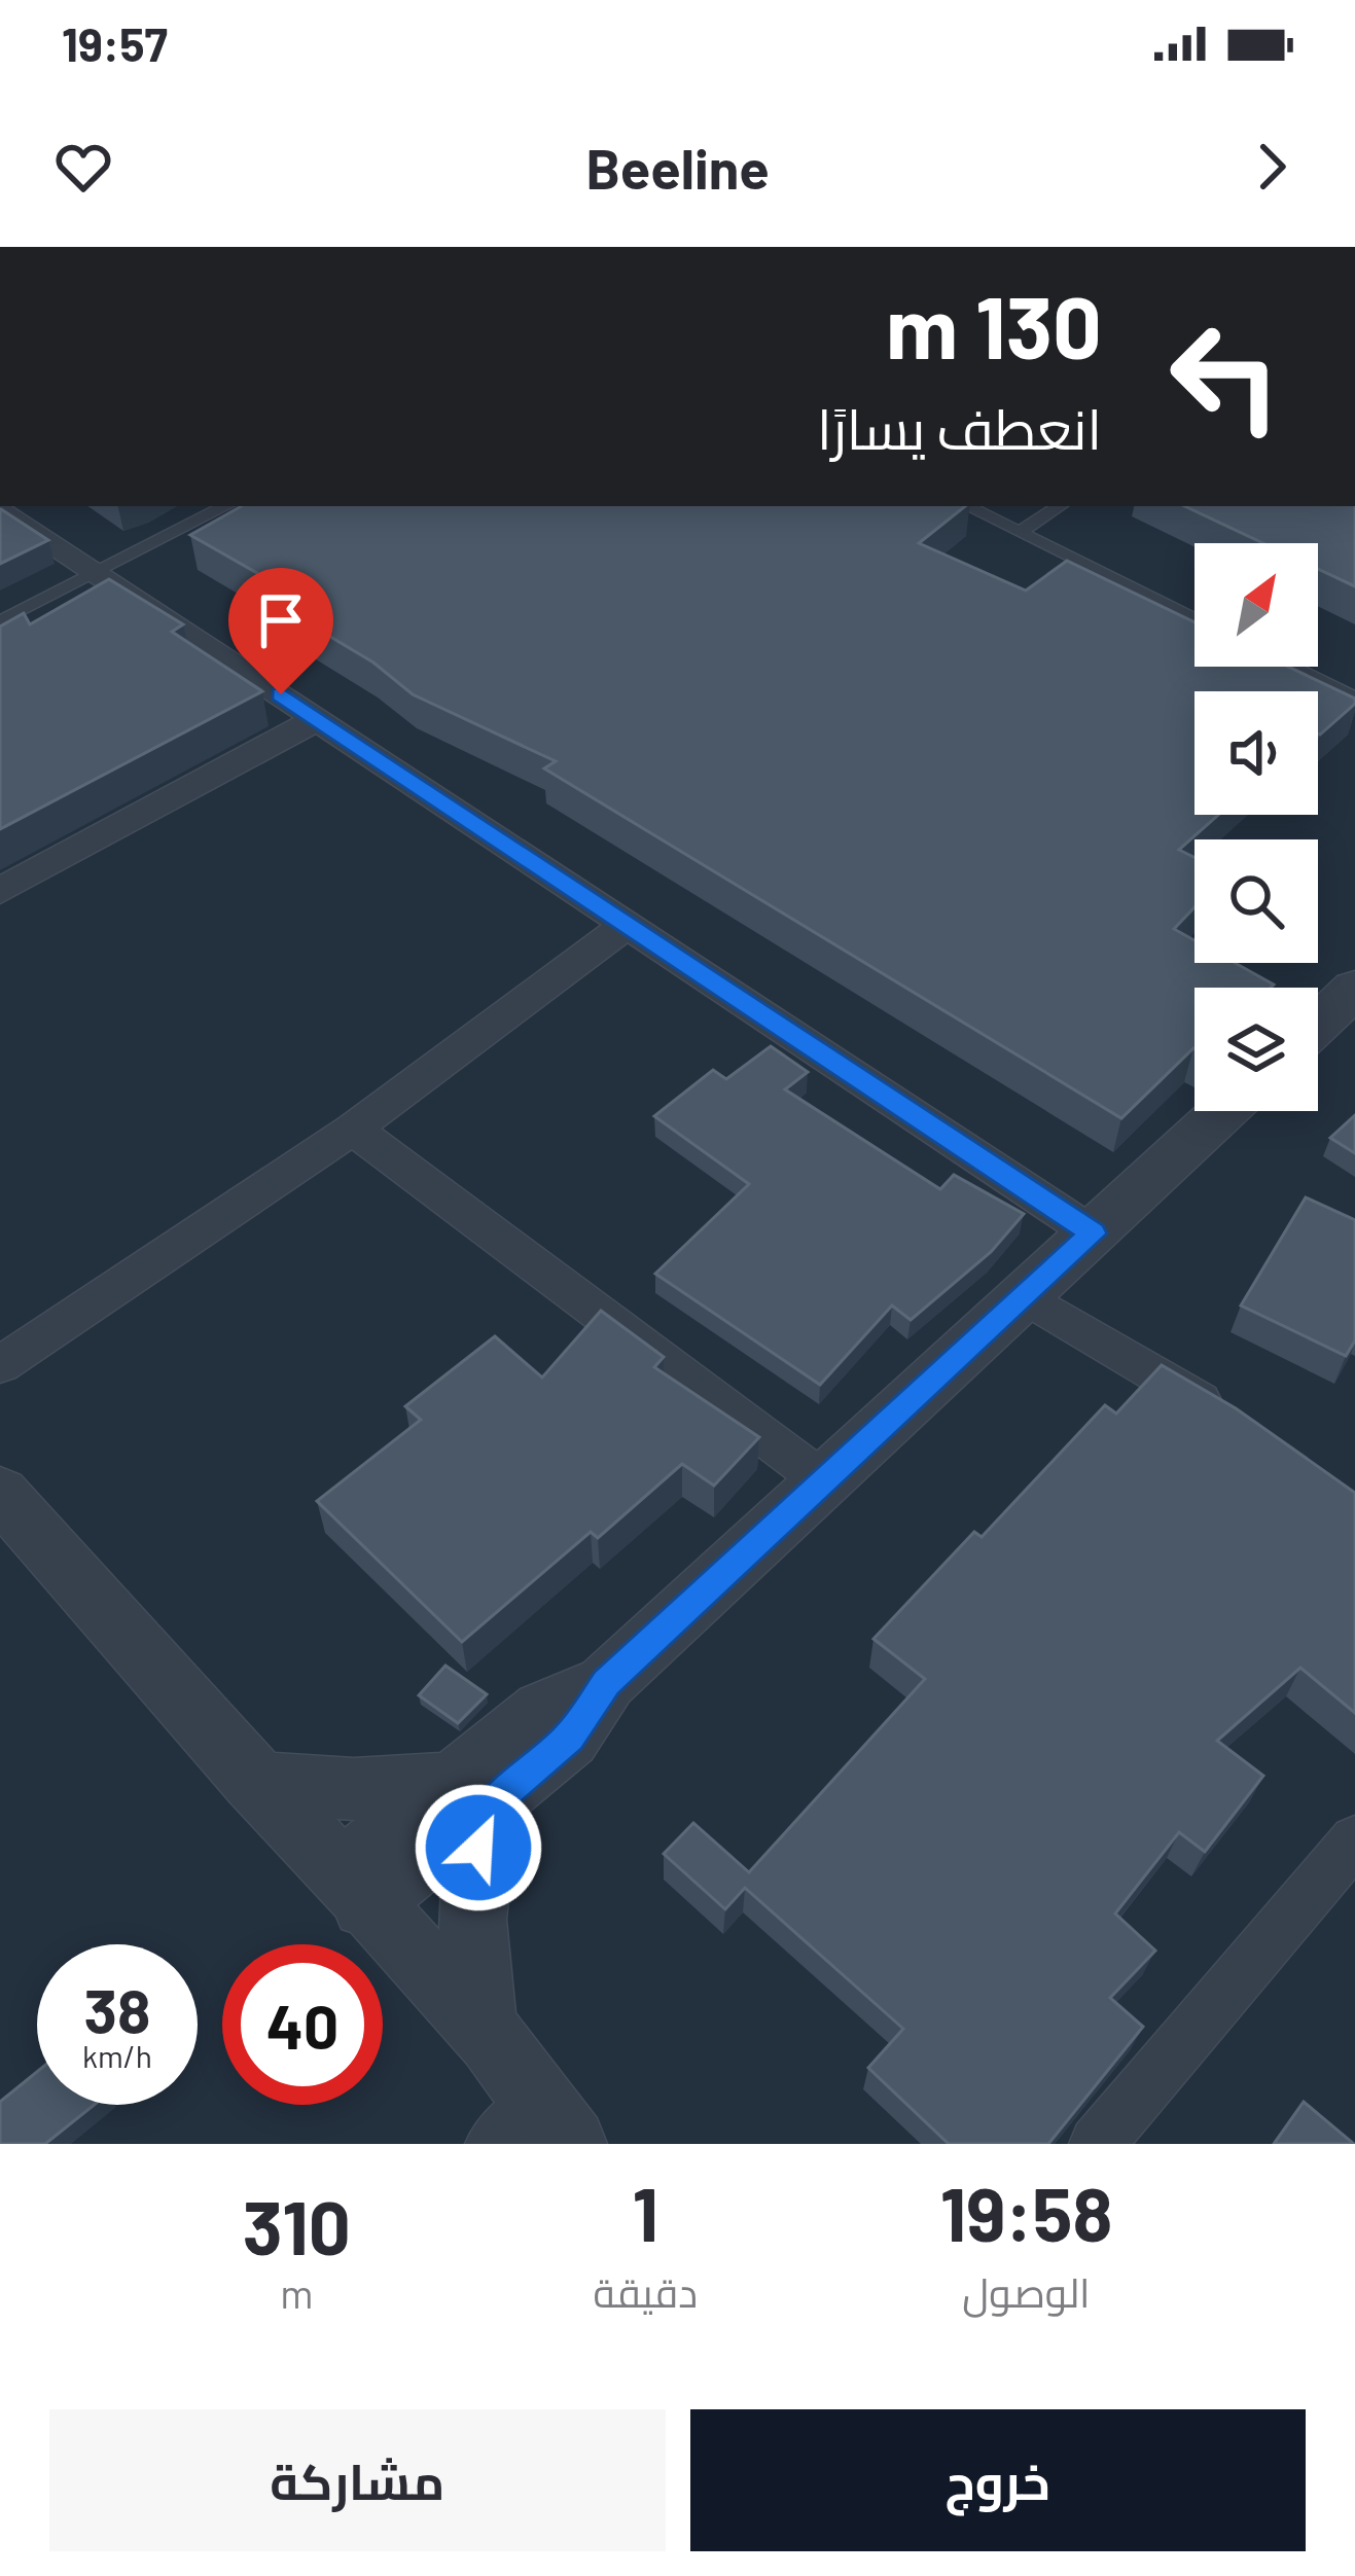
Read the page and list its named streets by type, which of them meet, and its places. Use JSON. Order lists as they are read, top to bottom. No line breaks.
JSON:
{"north":"top right","page":{"status":"19:57","header":"Beeline","turn":["130 m","انعطف يسارًا"],"speed":"38 km/h","limit":"40","eta":["19:58","الوصول","1","دقيقة","310","m"],"buttons":["خروج","مشاركة"]}}
